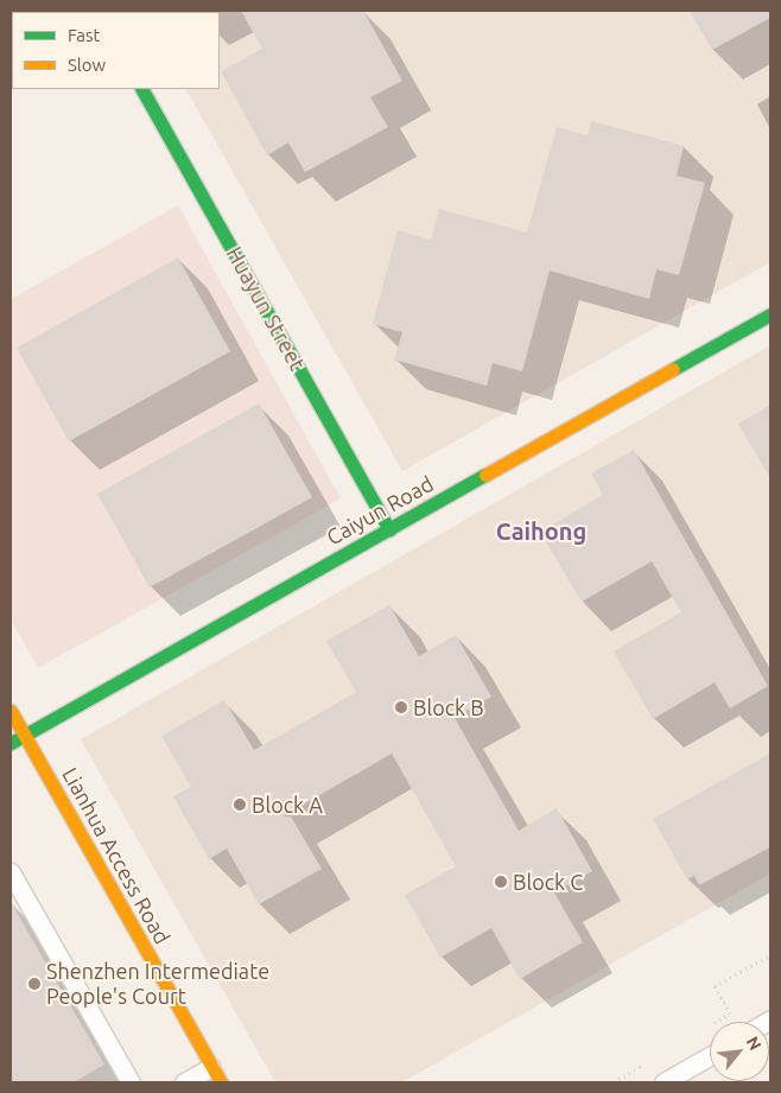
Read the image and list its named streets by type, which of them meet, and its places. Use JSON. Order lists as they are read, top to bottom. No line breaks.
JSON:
{"streets":{"street":["Huayun Street","Caiyun Road","Lianhua Access Road"]},"crossings":[["Huayun Street","Caiyun Road"],["Caiyun Road","Lianhua Access Road"]],"districts":["Caihong"],"places":["Block B","Block A","Block C","Shenzhen Intermediate People's Court"],"legend":["Fast","Slow"],"north":"top right"}
